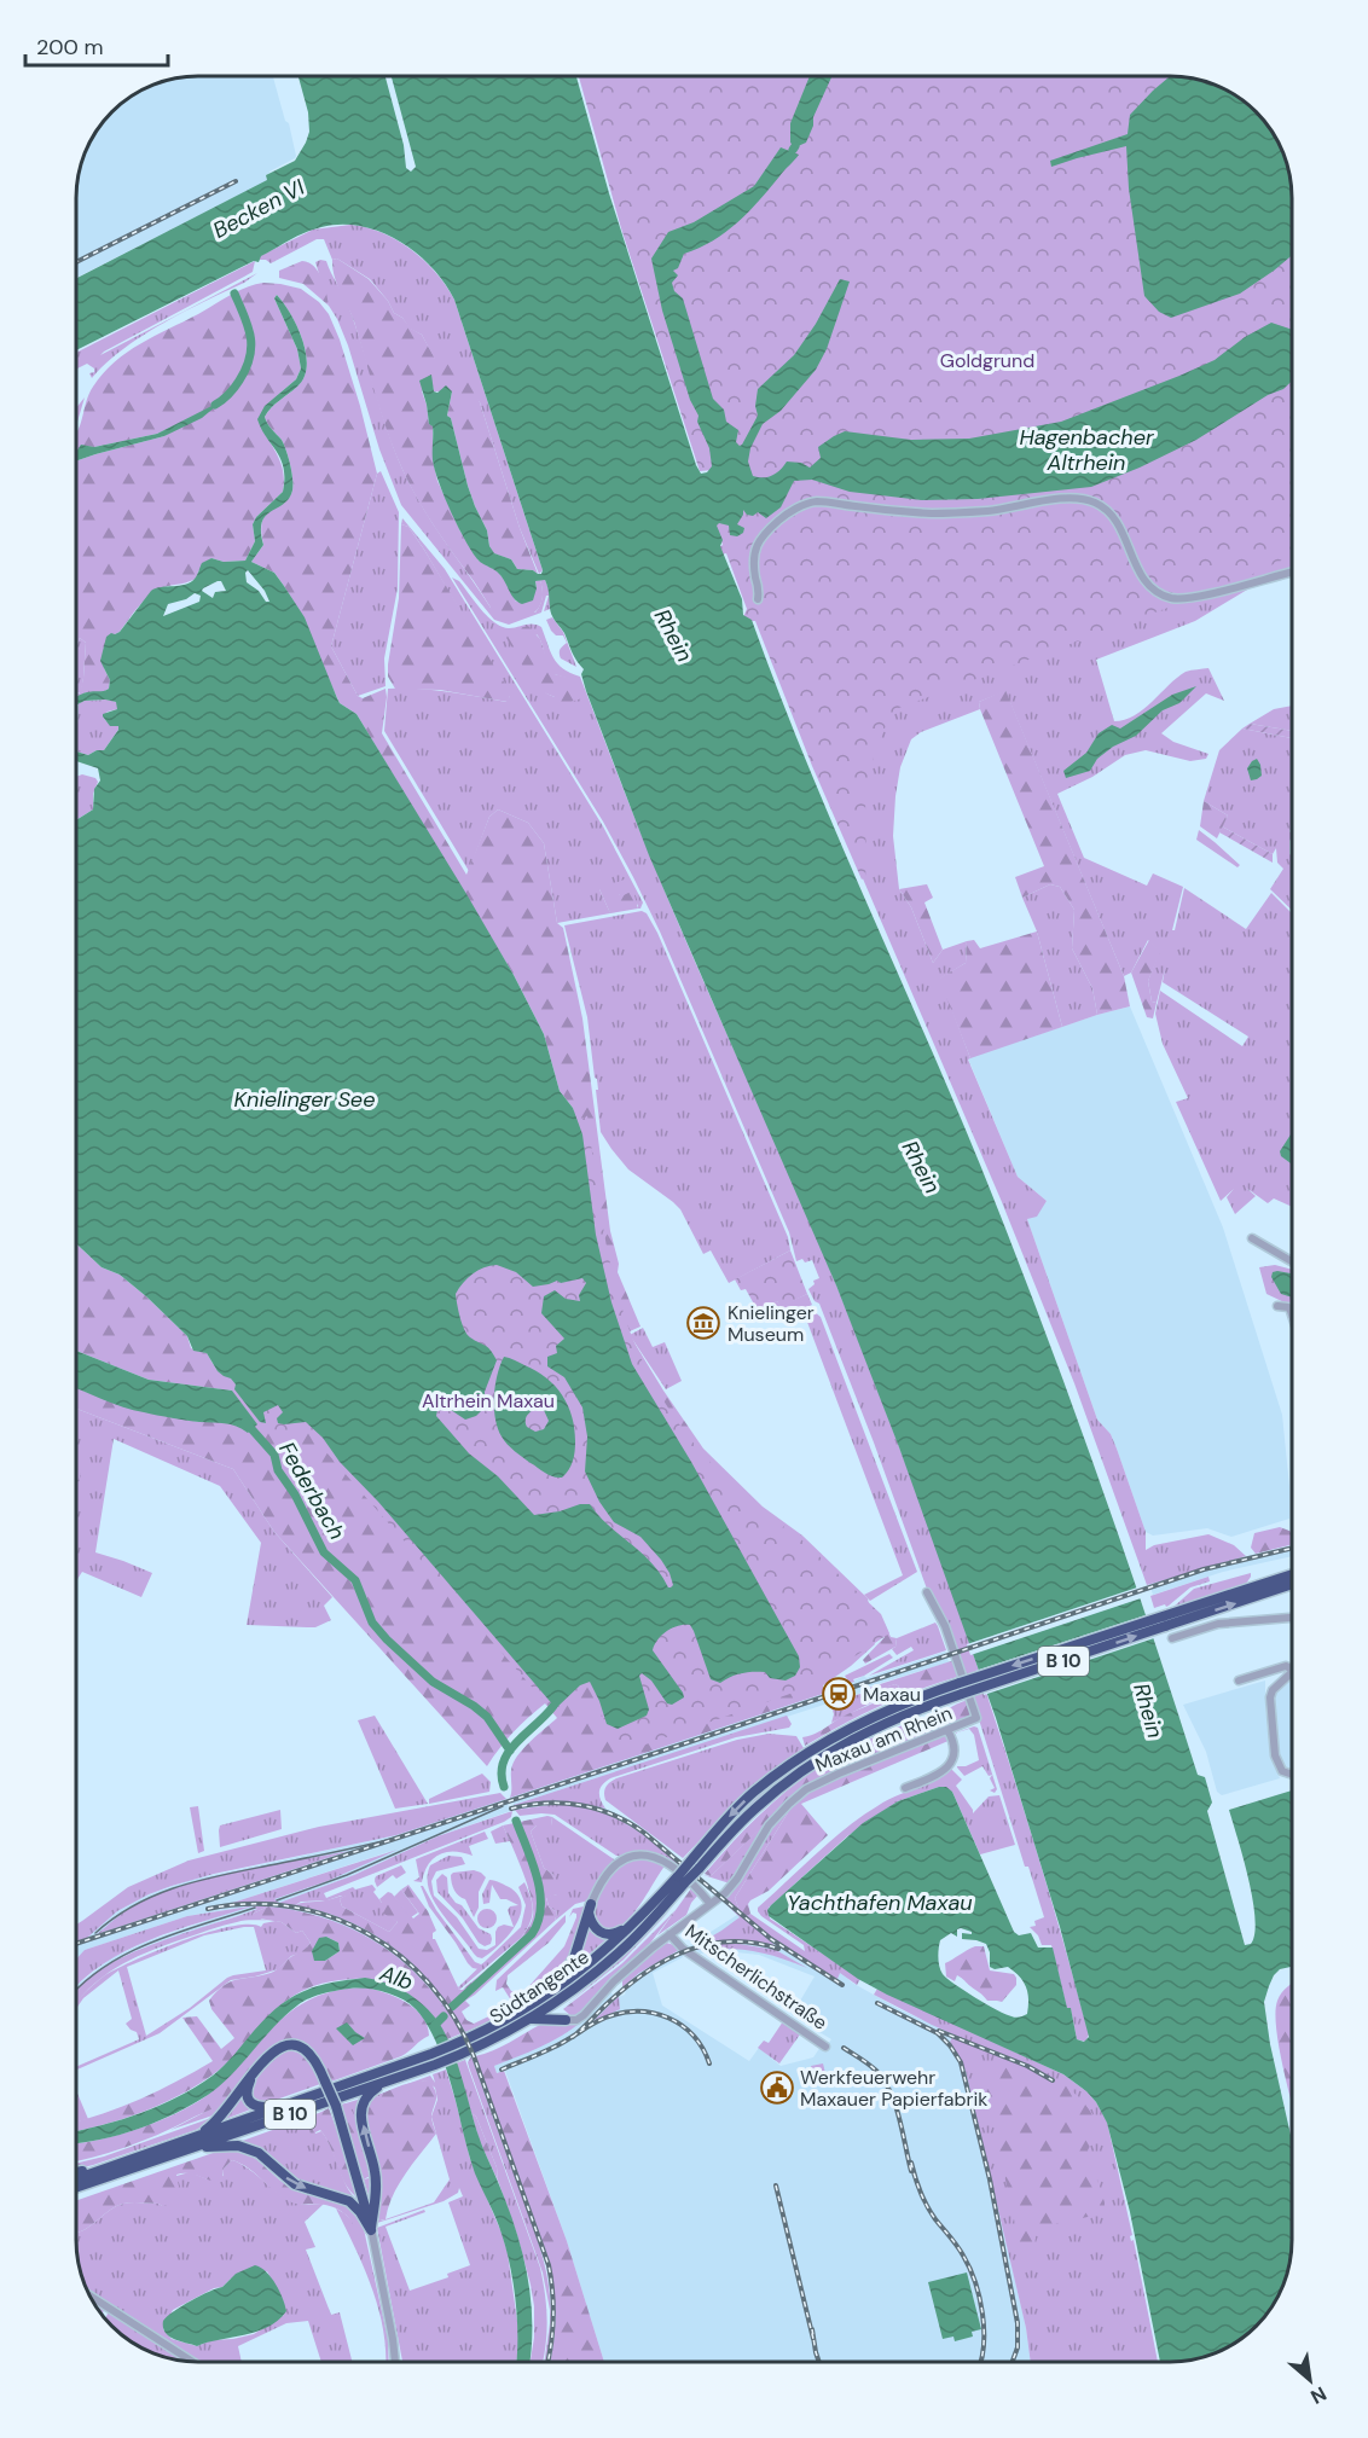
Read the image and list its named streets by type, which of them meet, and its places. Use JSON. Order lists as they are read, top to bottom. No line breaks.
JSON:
{"streets":{"highway":["B 10","Südtangente"],"street":["Maxau am Rhein","Mitscherlichstraße"]},"crossings":[["B 10","Südtangente"],["Maxau am Rhein","Mitscherlichstraße"]],"water":["Becken VI","Hagenbacher Altrhein","Rhein","Knielinger See","Federbach","Yachthafen Maxau","Alb"],"parks":["Goldgrund","Altrhein Maxau"],"places":{"museum":["Knielinger Museum"],"station":["Maxau"],"public building":["Werkfeuerwehr Maxauer Papierfabrik"]},"scale_bar":"200 m","north":"bottom right"}
